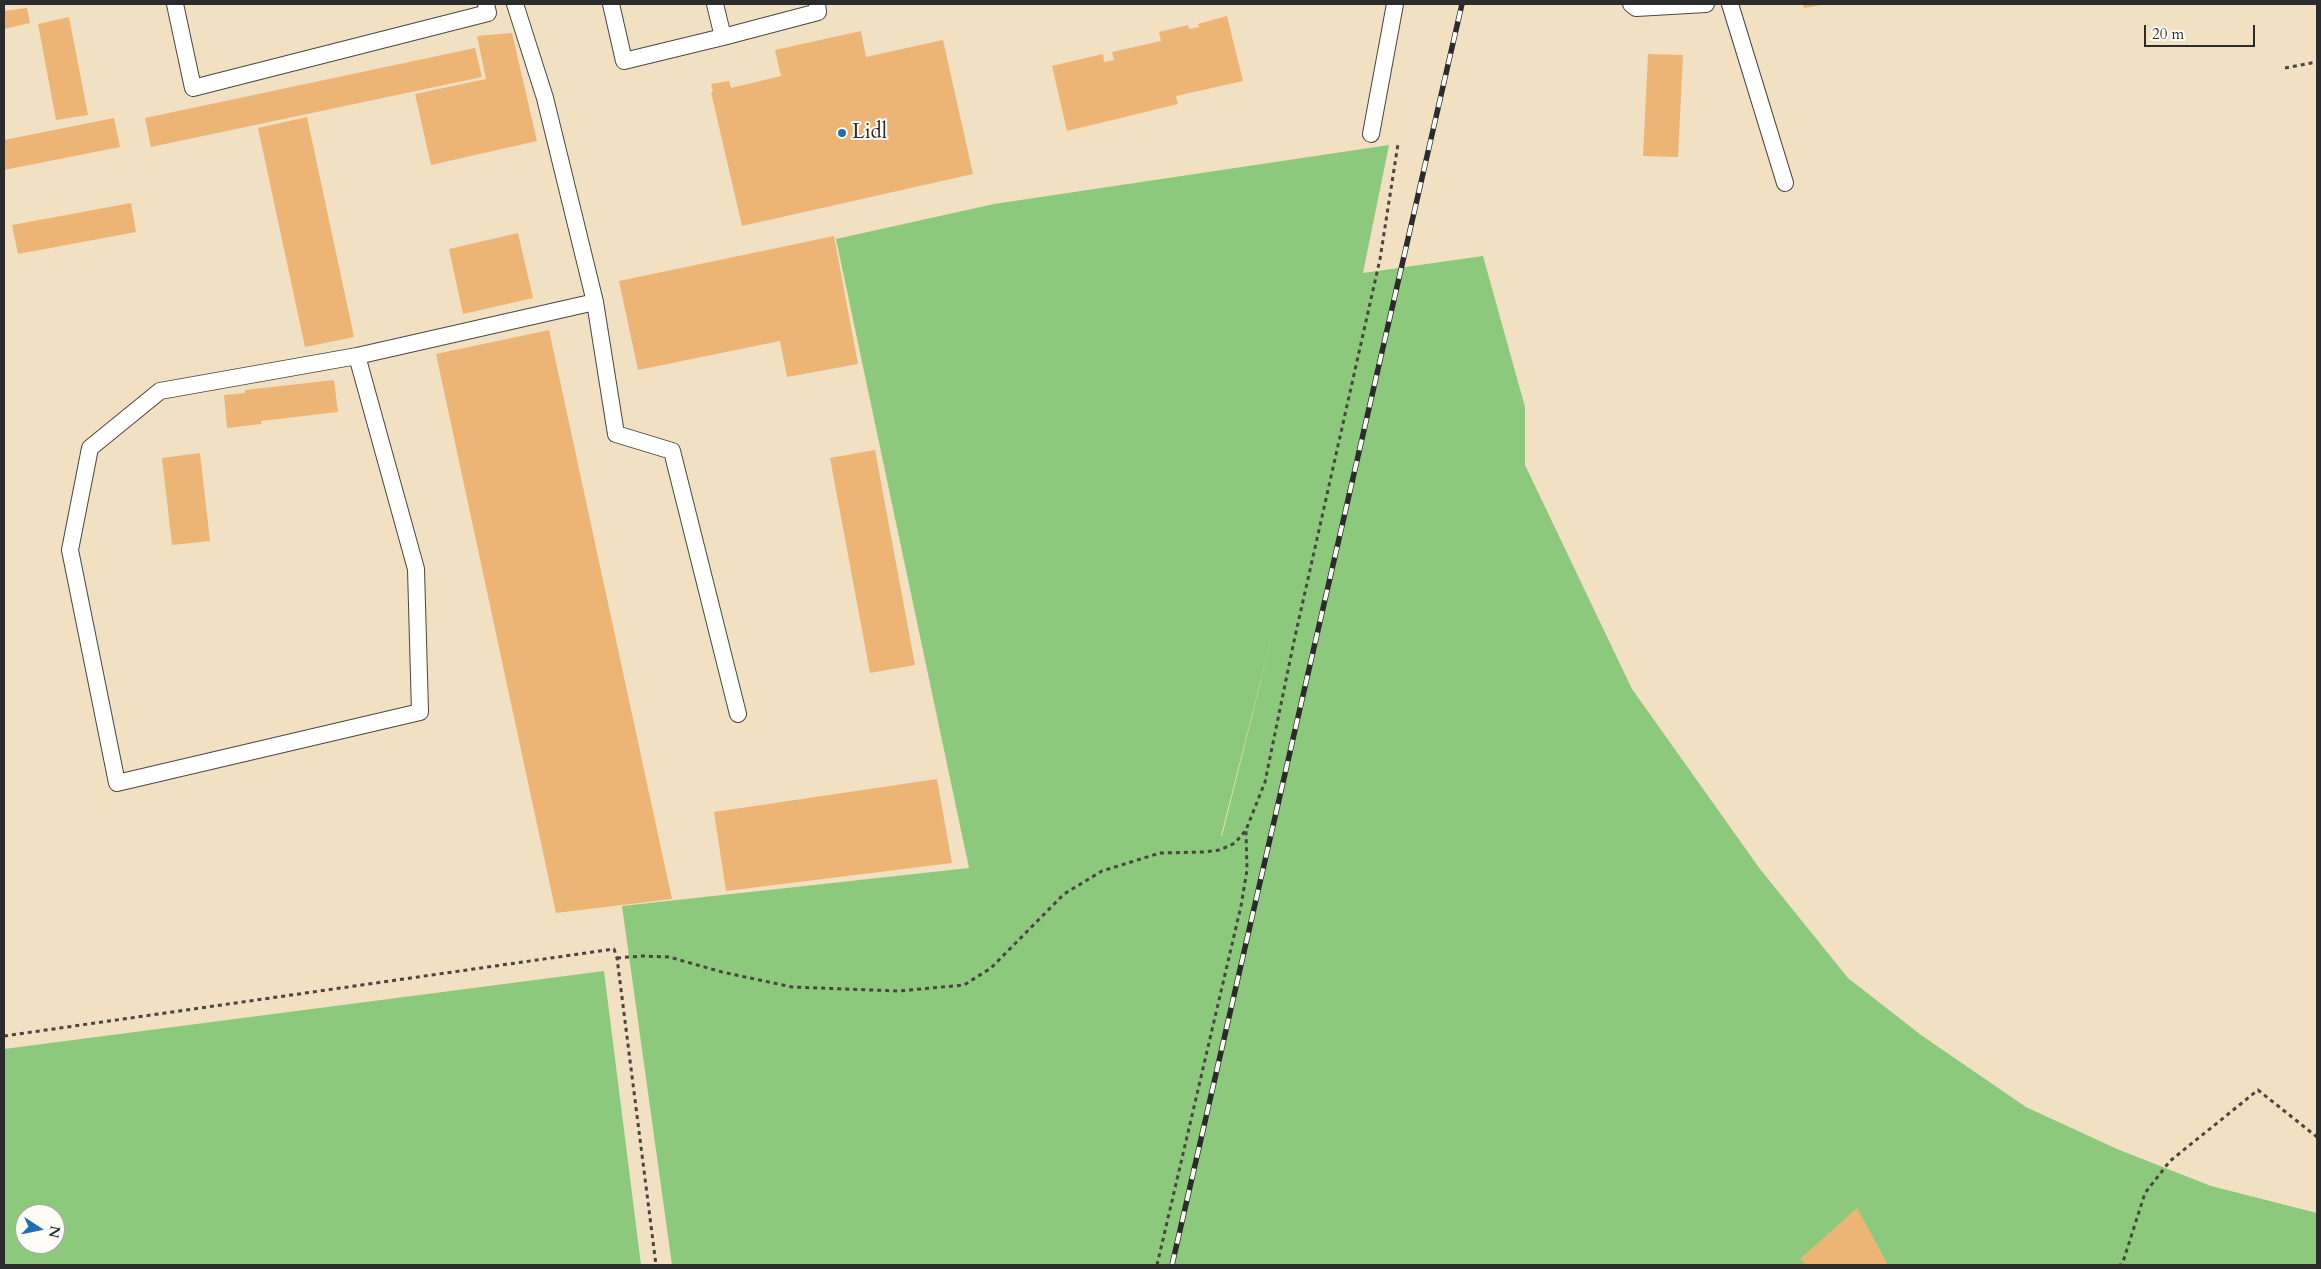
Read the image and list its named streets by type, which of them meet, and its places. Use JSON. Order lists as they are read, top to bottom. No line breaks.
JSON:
{"places":["Lidl"],"scale_bar":"20 m","north":"right"}
